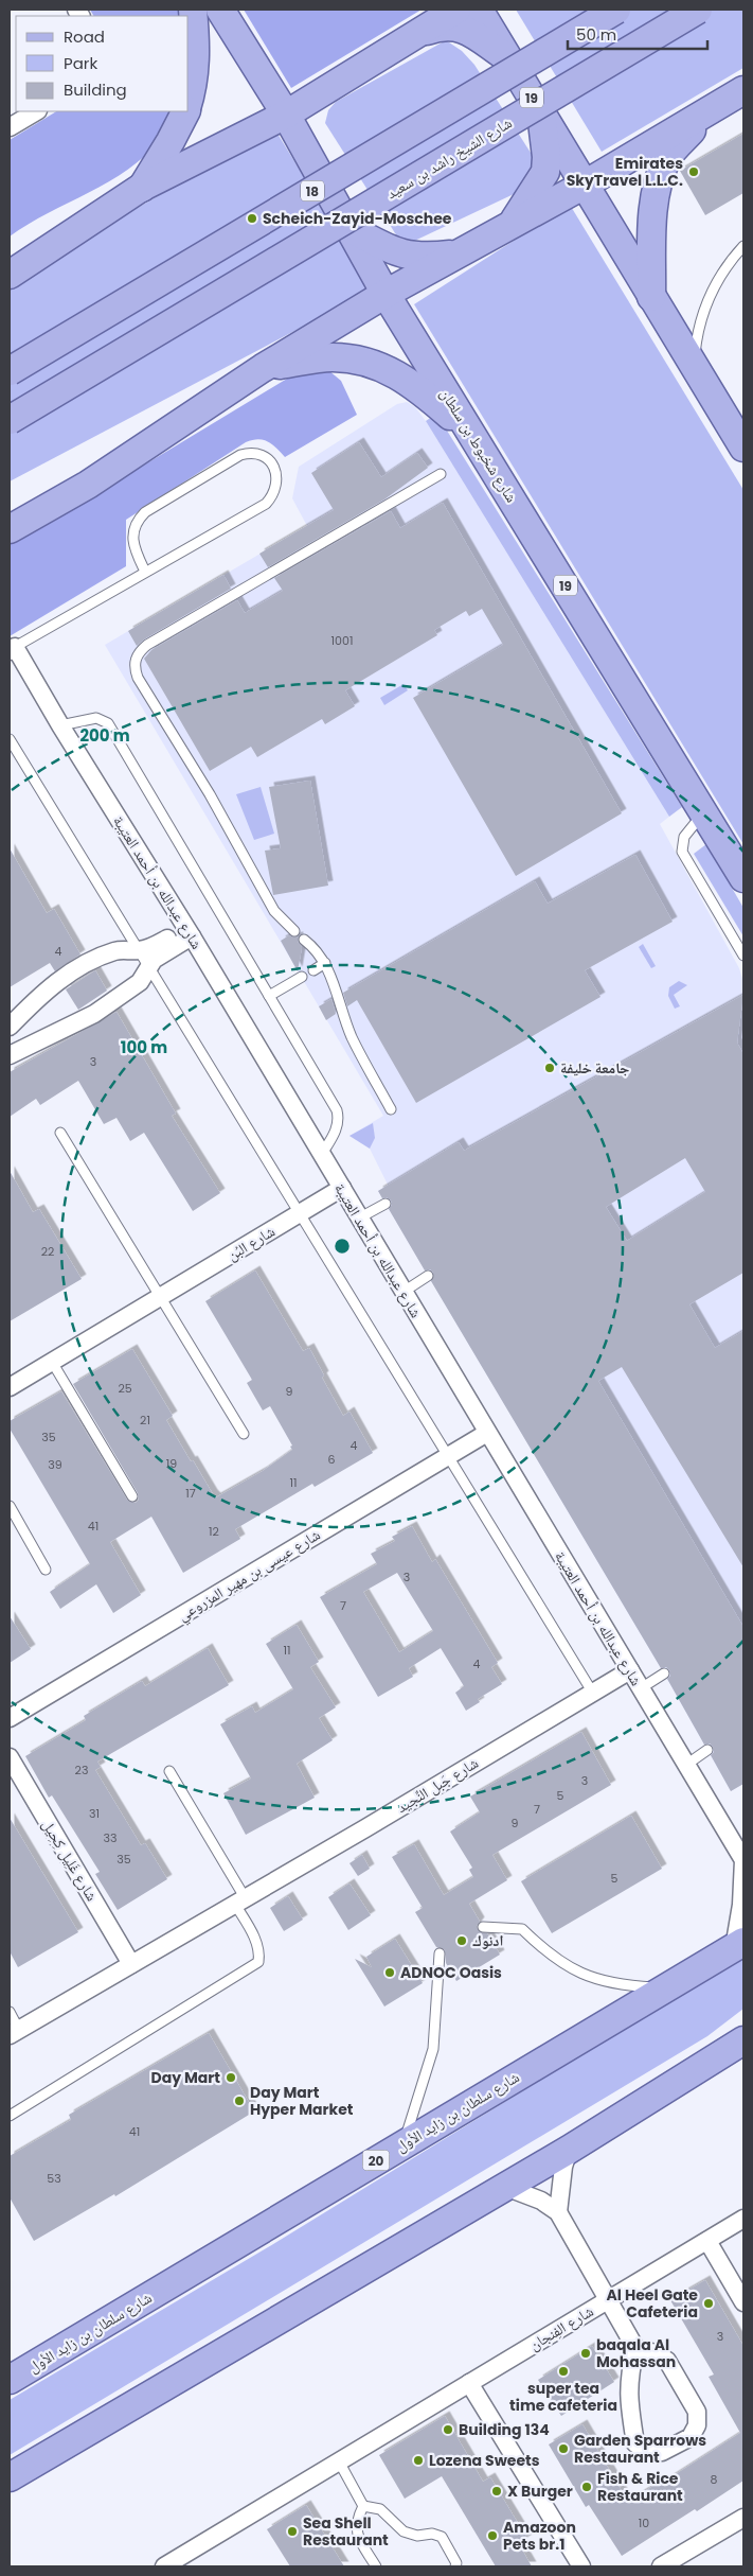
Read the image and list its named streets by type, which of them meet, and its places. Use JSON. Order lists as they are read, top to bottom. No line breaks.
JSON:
{"streets":{"main road":["19","شارع الشيخ راشد بن سعيد","18","شارع شخبوط بن سلطان","شارع سلطان بن زايد الأول","20"],"street":["شارع عبدالله بن أحمد العتيبة","شارع البُن","شارع عيسى بن مهير المزروعي","شارع جَبل النِّجيد","شارع غَلِيل كِحِيل","شارع الفِنجان"]},"crossings":[["شارع عبدالله بن أحمد العتيبة","شارع البُن"],["شارع عبدالله بن أحمد العتيبة","شارع عيسى بن مهير المزروعي"],["شارع عبدالله بن أحمد العتيبة","شارع جَبل النِّجيد"],["شارع عبدالله بن أحمد العتيبة","شارع سلطان بن زايد الأول"],["شارع جَبل النِّجيد","شارع غَلِيل كِحِيل"]],"places":["Emirates SkyTravel L.L.C.","Scheich-Zayid-Moschee","جامعة خليفة","ادنوك","ADNOC Oasis","Day Mart","Day Mart Hyper Market","Al Heel Gate Cafeteria","baqala Al Mohassan","super tea time cafeteria","Building 134","Garden Sparrows Restaurant","Lozena Sweets","Fish & Rice Restaurant","X Burger","Sea Shell Restaurant","Amazoon Pets br.1"],"house_numbers":["1001","4","3","22","25","9","21","35","4","6","19","39","11","17","41","12","3","7","11","4","23","3","5","7","31","9","33","35","5","41","53","3","8","10"],"legend":["Road","Park","Building"],"scale_bar":"50 m","rings":["200 m","100 m"]}
